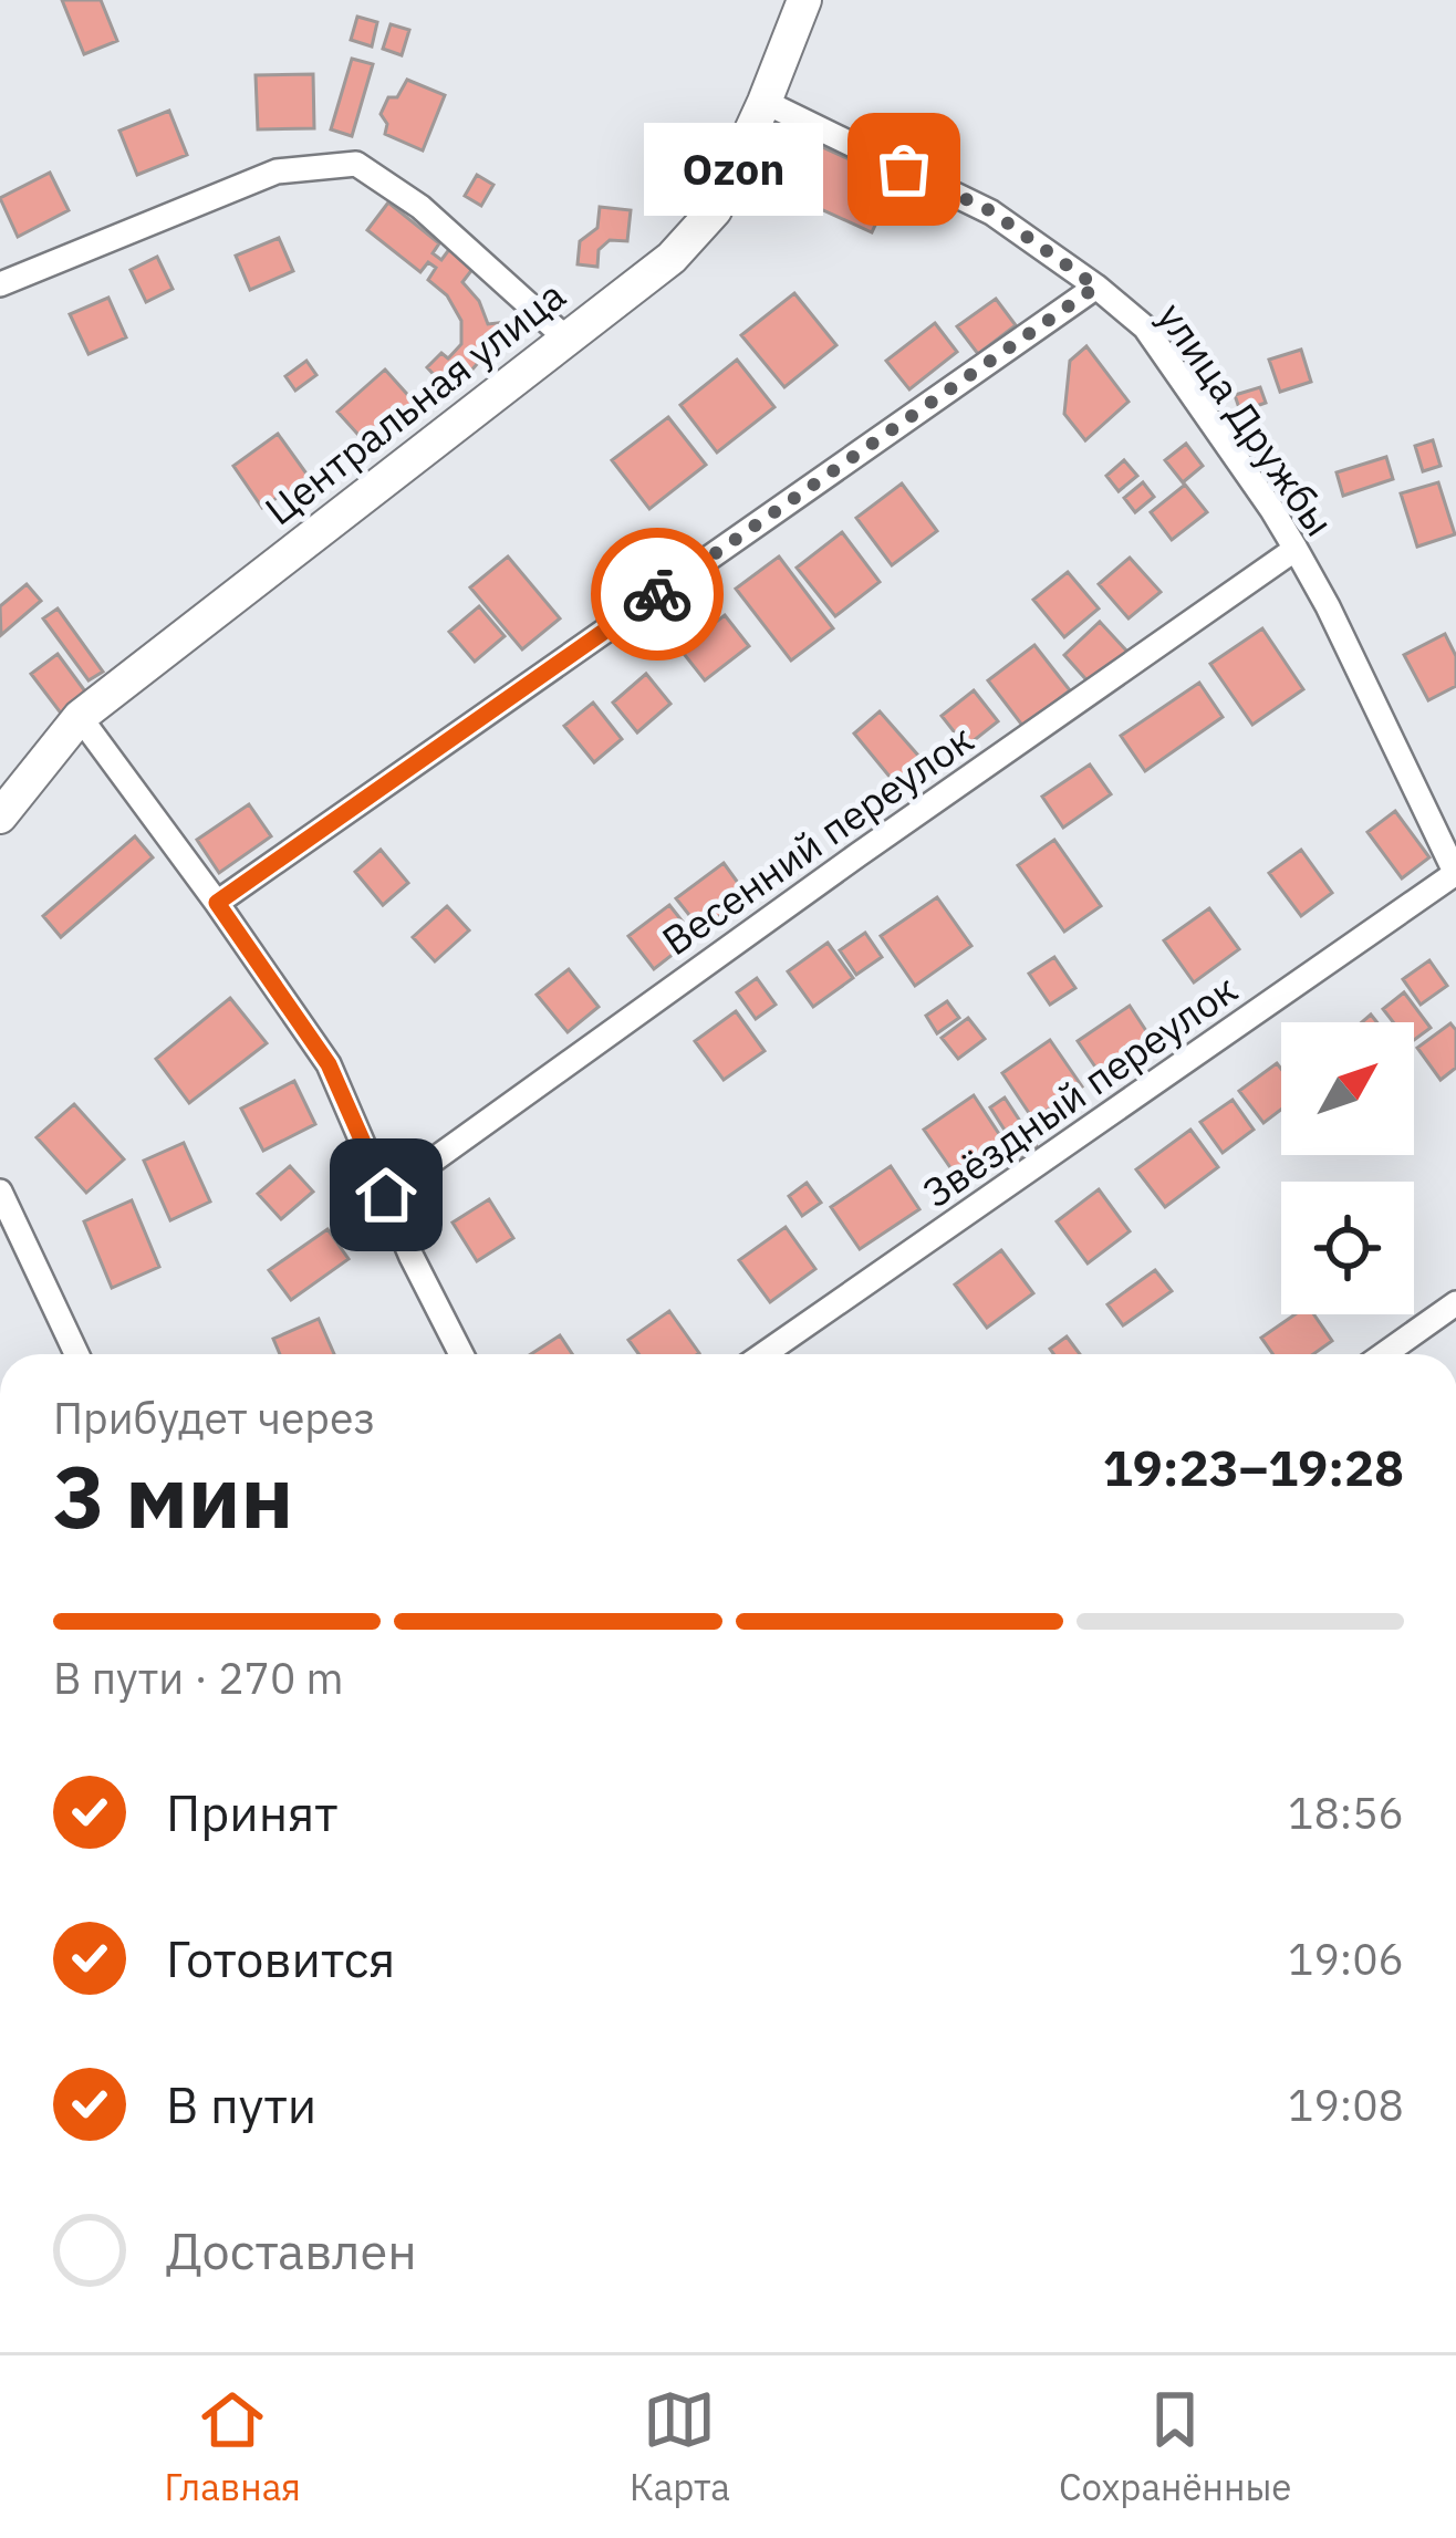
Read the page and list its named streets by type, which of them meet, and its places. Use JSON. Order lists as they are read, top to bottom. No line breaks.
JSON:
{"streets":{"street":["Центральная улица","улица Дружбы","Весенний переулок","Звёздный переулок"]},"crossings":[["Центральная улица","улица Дружбы"],["улица Дружбы","Весенний переулок"],["улица Дружбы","Звёздный переулок"]],"places":["Ozon"],"north":"top right","page":{"bubble":"Ozon","heading":["3 мин","Прибудет через","19:23–19:28"],"bar":"В пути · 270 m","list":[["Принят","18:56"],["Готовится","19:06"],["В пути","19:08"],"Доставлен"],"tabs":["Главная","Карта","Сохранённые"]}}
